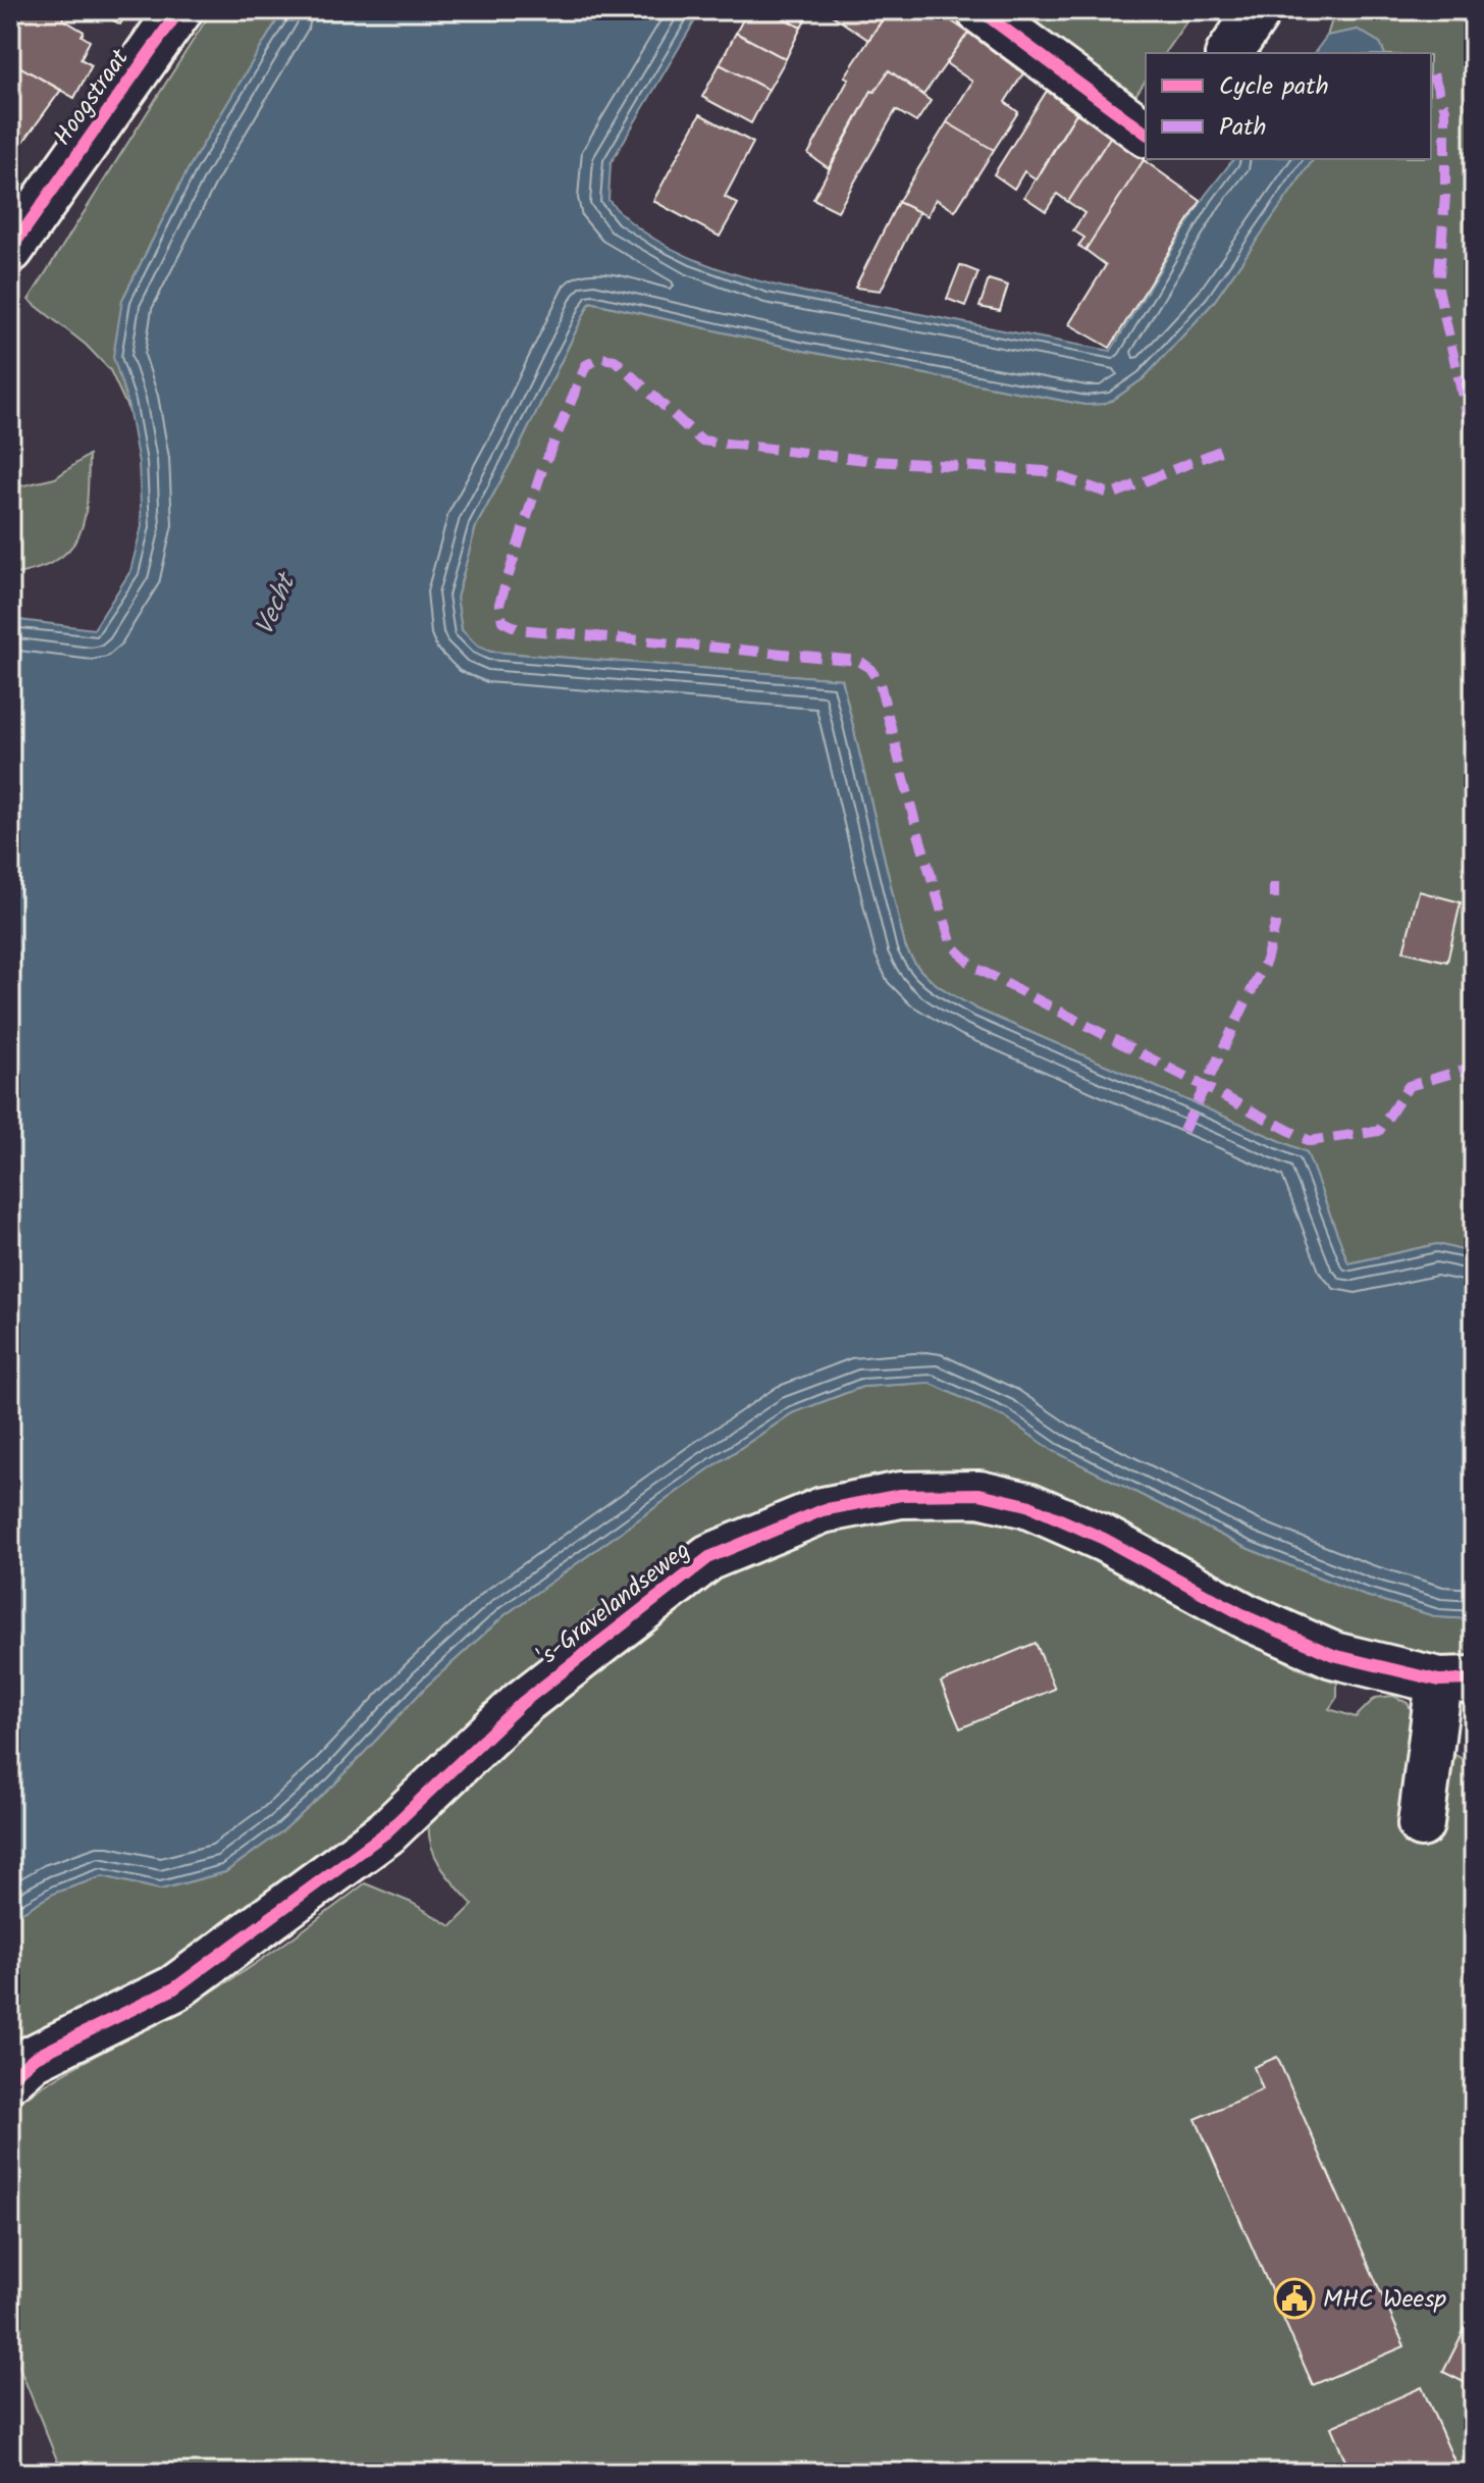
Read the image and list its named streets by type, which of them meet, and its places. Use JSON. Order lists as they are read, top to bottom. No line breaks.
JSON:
{"streets":{"street":["Hoogstraat","'s-Gravelandseweg"]},"water":["Vecht"],"places":{"public building":["MHC Weesp"]},"legend":["Cycle path","Path"]}
